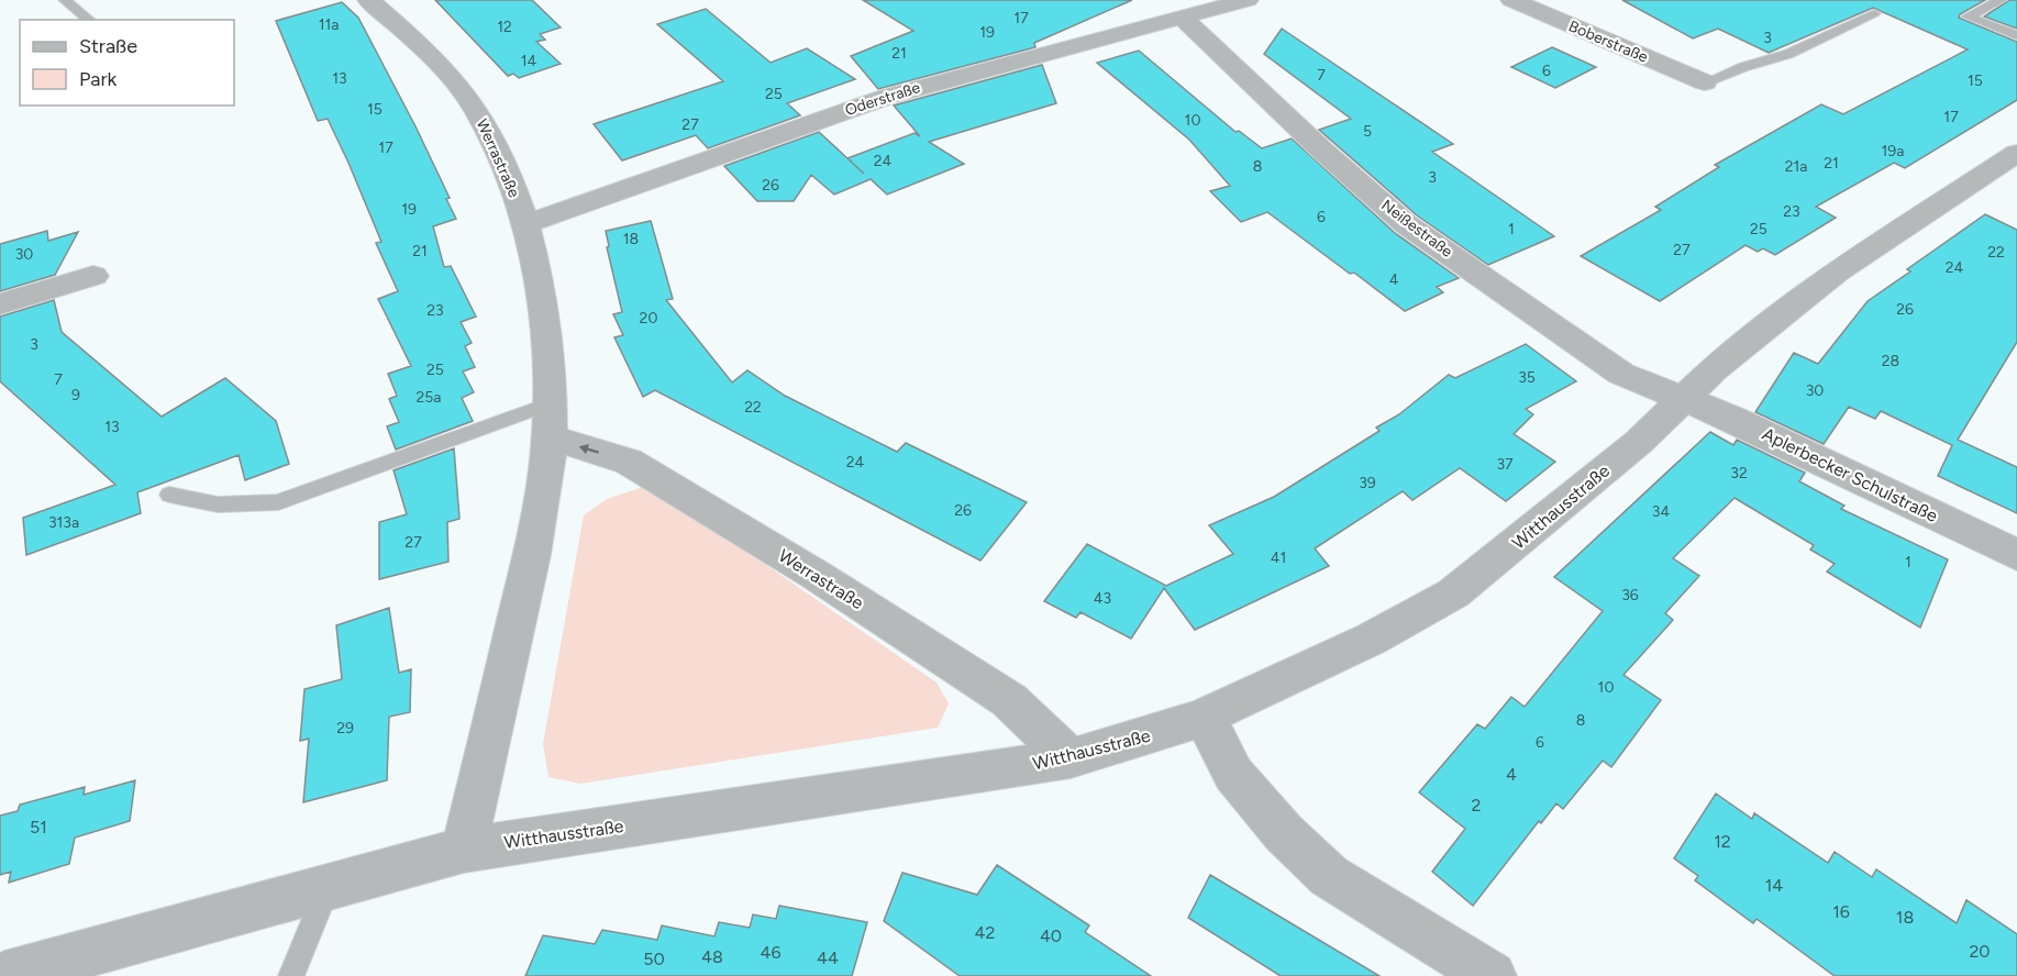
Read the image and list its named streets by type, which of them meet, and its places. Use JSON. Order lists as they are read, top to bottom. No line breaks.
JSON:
{"streets":{"street":["Boberstraße","Oderstraße","Werrastraße","Neißestraße","Aplerbecker Schulstraße","Witthausstraße"]},"crossings":[["Oderstraße","Werrastraße"],["Oderstraße","Neißestraße"],["Werrastraße","Witthausstraße"],["Neißestraße","Aplerbecker Schulstraße"],["Neißestraße","Witthausstraße"],["Aplerbecker Schulstraße","Witthausstraße"]],"one_way":["Werrastraße"],"house_numbers":["17","11a","12","19","3","21","14","6","7","13","15","25","15","17","10","27","5","17","19a","24","21","8","21a","3","26","19","23","6","1","25","18","27","21","22","30","24","4","26","23","20","3","28","25","35","7","30","9","25a","22","13","24","37","32","39","26","34","313a","27","41","1","36","43","10","8","29","6","4","2","51","12","14","16","18","42","40","20","46","48","44","50"],"legend":["Straße","Park"]}
